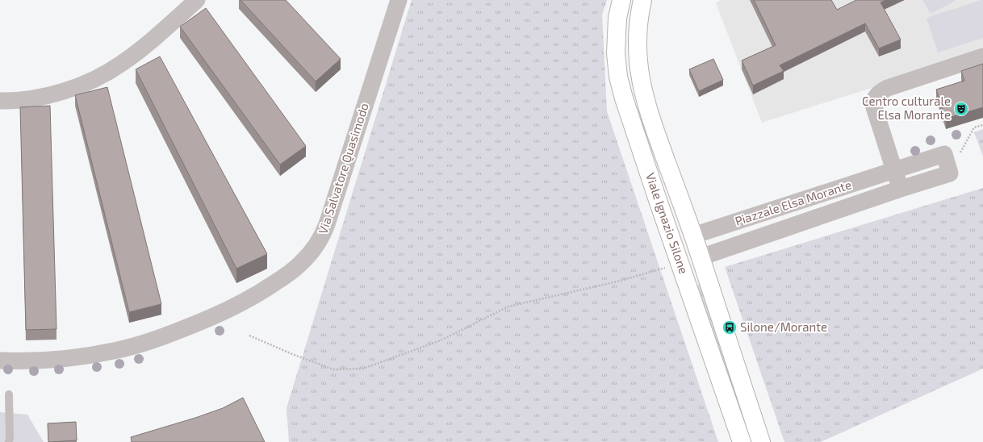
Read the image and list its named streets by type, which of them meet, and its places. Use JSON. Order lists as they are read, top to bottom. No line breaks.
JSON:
{"streets":{"street":["Via Salvatore Quasimodo","Piazzale Elsa Morante","Viale Ignazio Silone"]},"crossings":[["Piazzale Elsa Morante","Viale Ignazio Silone"]],"places":{"theatre":["Centro culturale Elsa Morante"],"bus stop":["Silone/Morante"]}}
